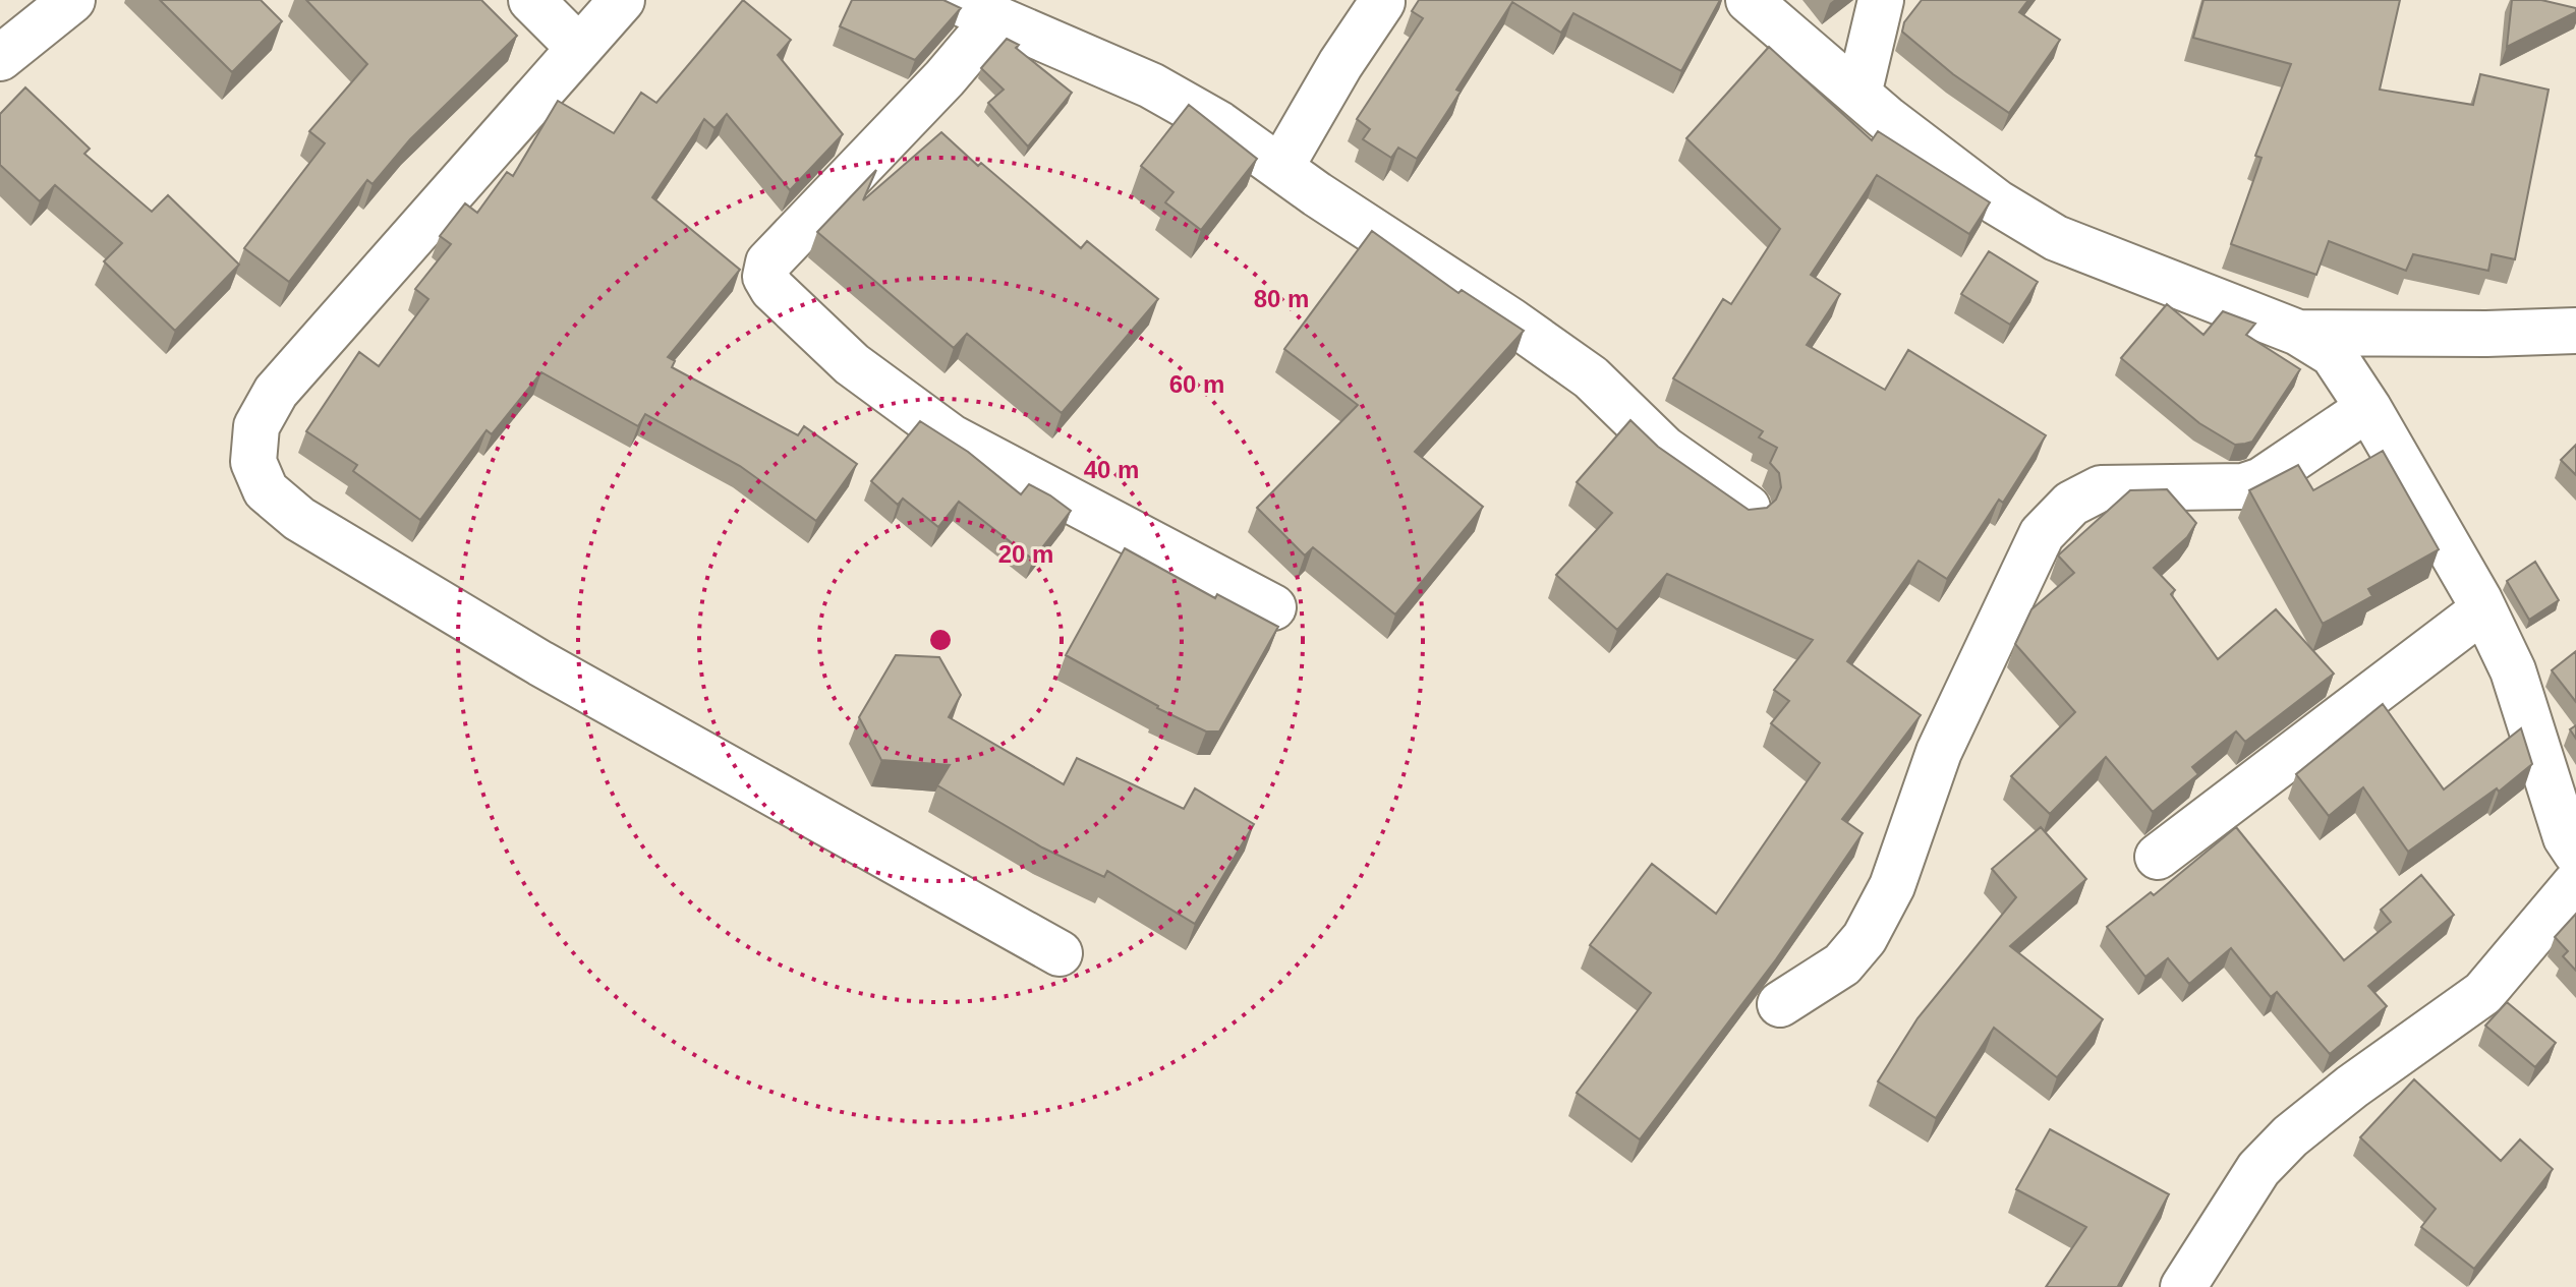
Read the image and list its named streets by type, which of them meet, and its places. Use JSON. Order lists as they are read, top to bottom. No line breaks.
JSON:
{"rings":["80 m","60 m","40 m","20 m"]}
